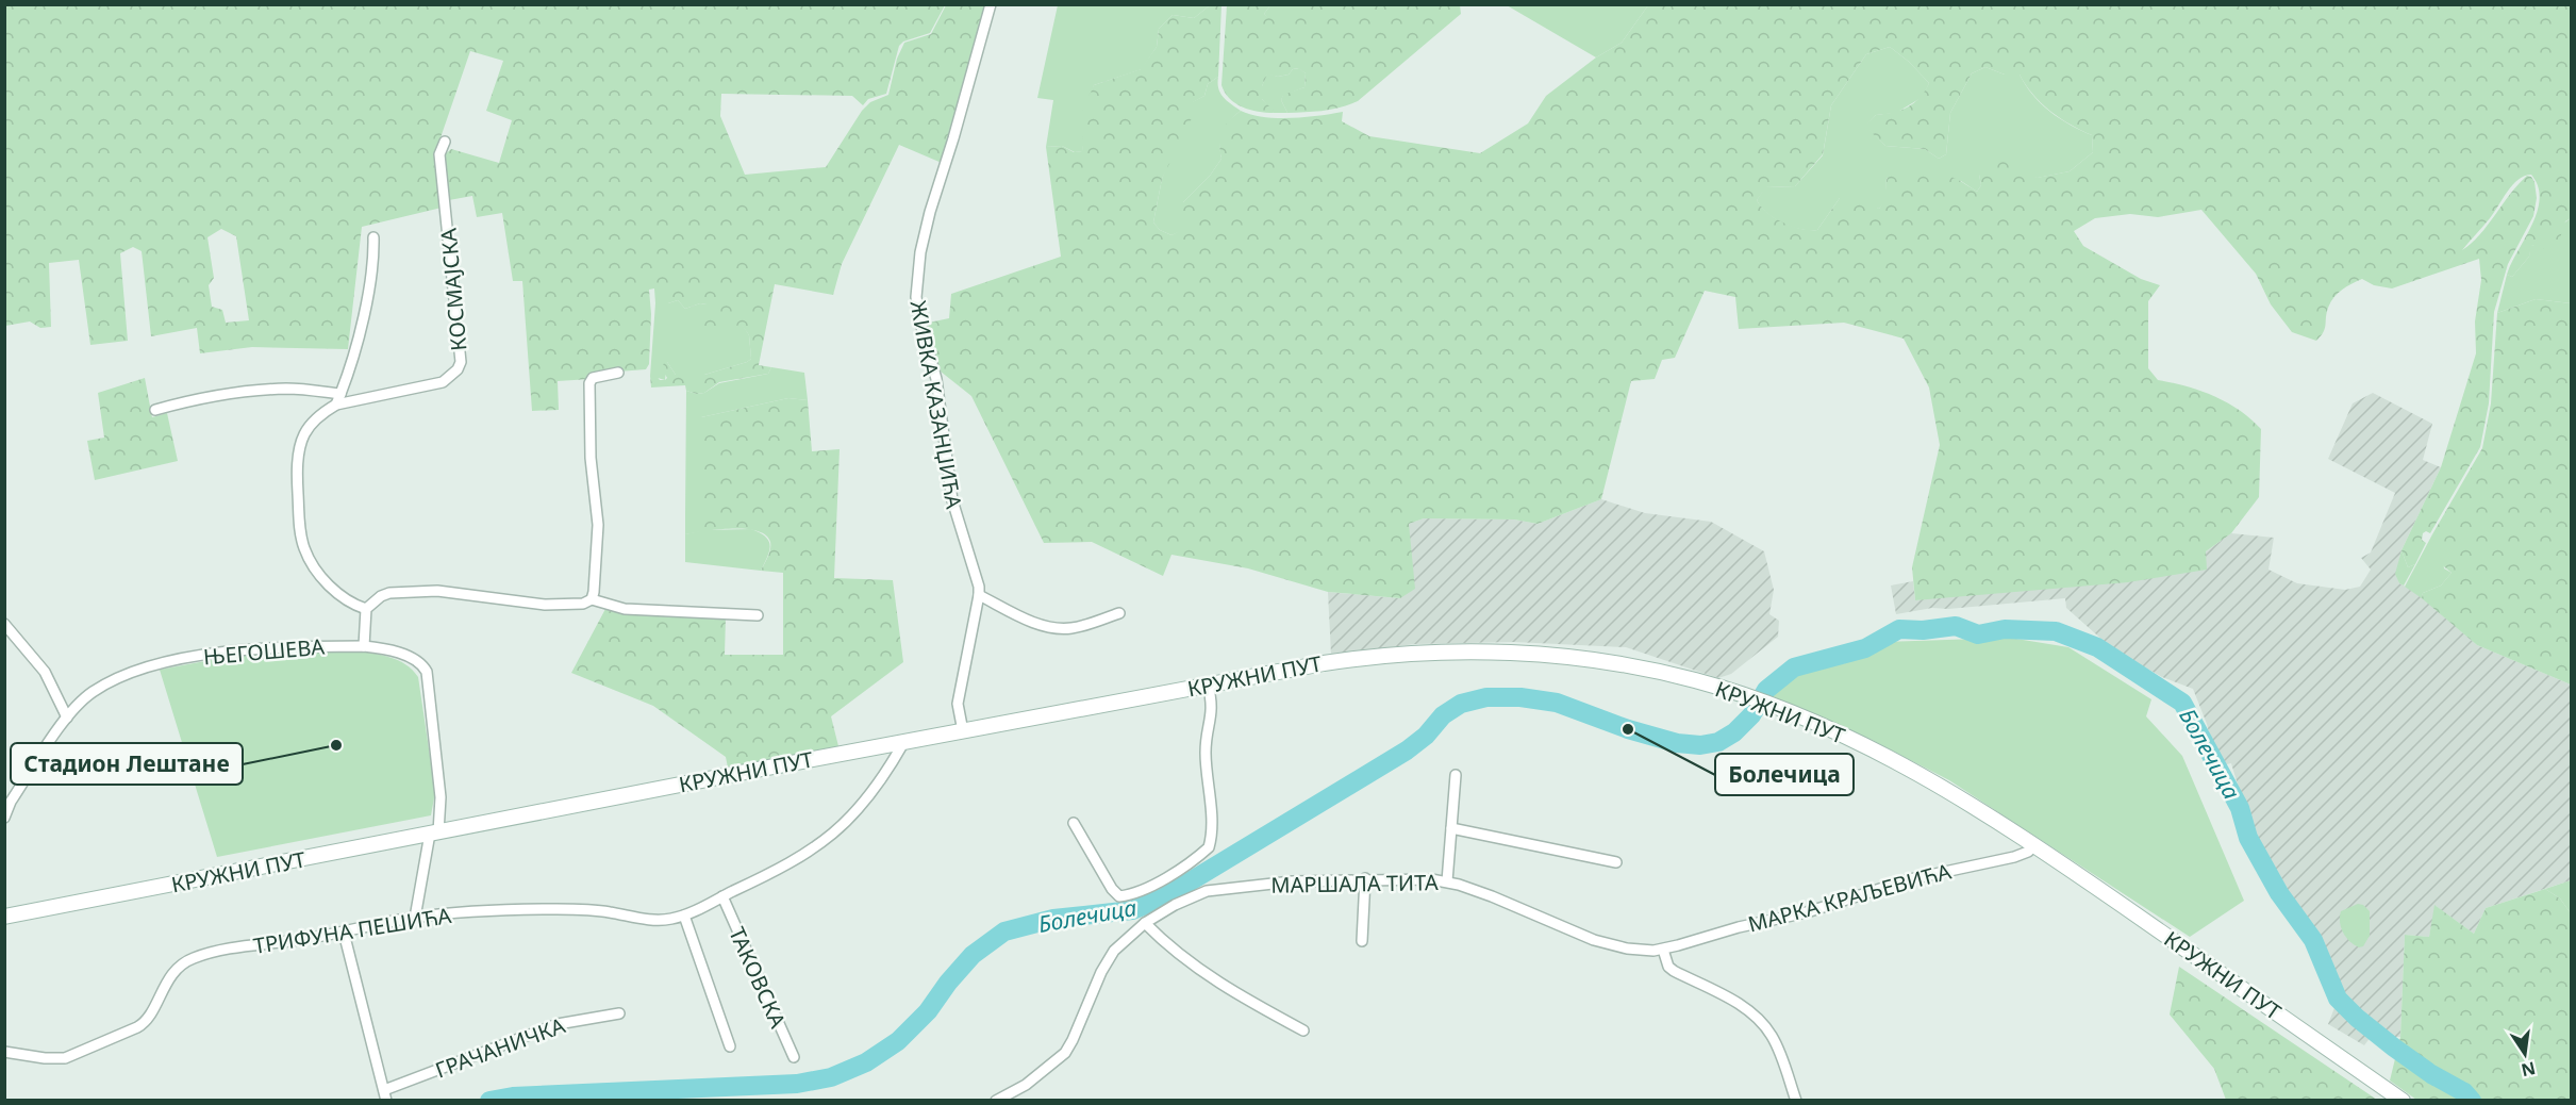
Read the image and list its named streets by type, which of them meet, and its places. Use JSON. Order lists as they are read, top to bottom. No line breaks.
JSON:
{"streets":{"main road":["КРУЖНИ ПУТ"],"street":["КОСМАЈСКА","ЖИВКА КАЗАНЏИЋА","ЊЕГОШЕВА","МАРШАЛА ТИТА","МАРКА КРАЉЕВИЋА","ТРИФУНА ПЕШИЋА","ТАКОВСКА","ГРАЧАНИЧКА"]},"crossings":[["ЖИВКА КАЗАНЏИЋА","КРУЖНИ ПУТ"],["ЊЕГОШЕВА","КРУЖНИ ПУТ"],["ЊЕГОШЕВА","ТРИФУНА ПЕШИЋА"],["КРУЖНИ ПУТ","МАРКА КРАЉЕВИЋА"],["КРУЖНИ ПУТ","ТРИФУНА ПЕШИЋА"],["МАРШАЛА ТИТА","МАРКА КРАЉЕВИЋА"],["ТРИФУНА ПЕШИЋА","ТАКОВСКА"]],"water":["Болечица"],"places":["Болечица","Стадион Лештане"],"north":"bottom"}
